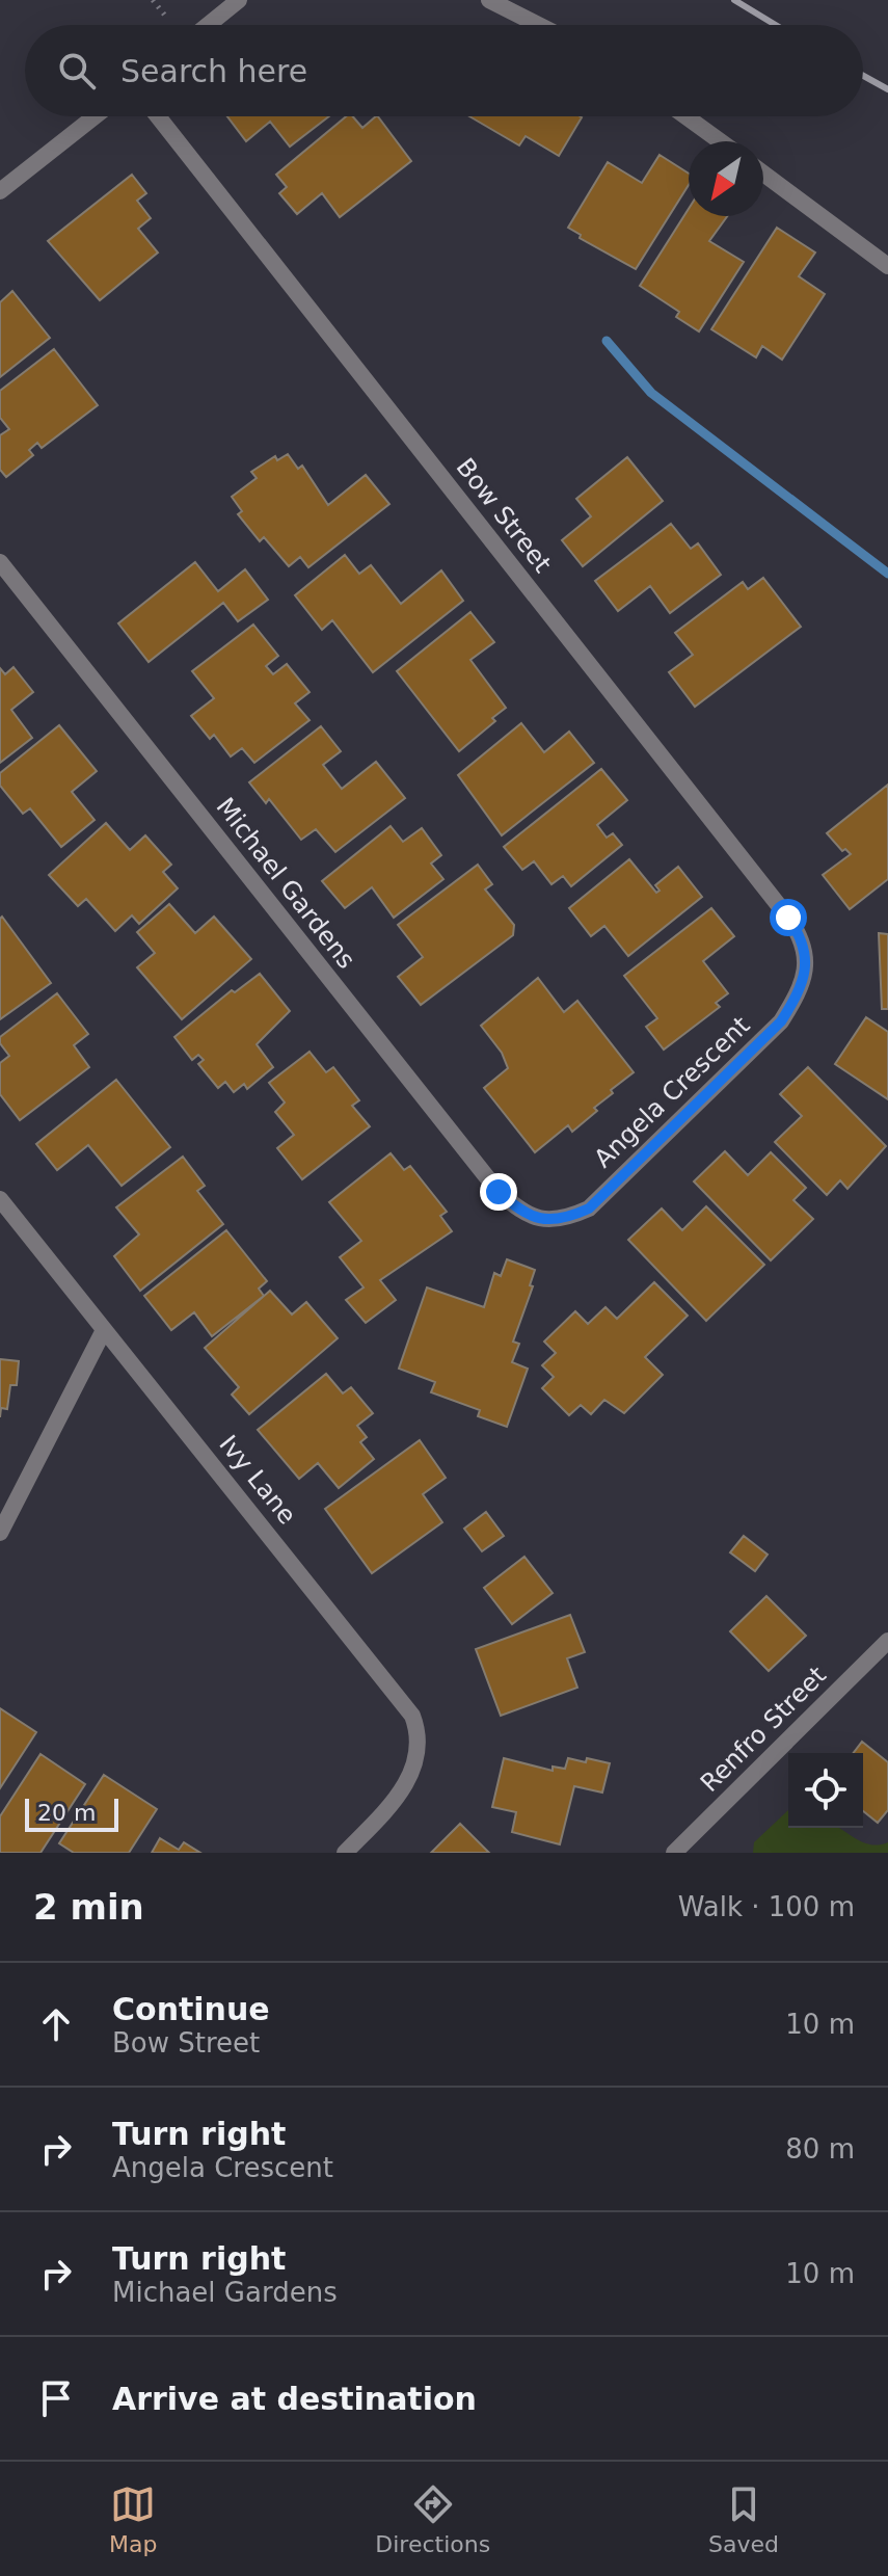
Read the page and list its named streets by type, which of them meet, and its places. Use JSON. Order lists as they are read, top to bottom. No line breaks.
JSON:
{"streets":{"street":["Bow Street","Michael Gardens","Angela Crescent","Ivy Lane","Renfro Street"]},"crossings":[["Bow Street","Angela Crescent"],["Michael Gardens","Angela Crescent"]],"scale_bar":"20 m","north":"bottom left","page":{"search":"Search here","scale":"20 m","heading":["2 min","Walk · 100 m"],"list":[["Continue","Bow Street","10 m"],["Turn right","Angela Crescent","80 m"],["Turn right","Michael Gardens","10 m"],"Arrive at destination"],"nav":["Map","Directions","Saved"]}}
